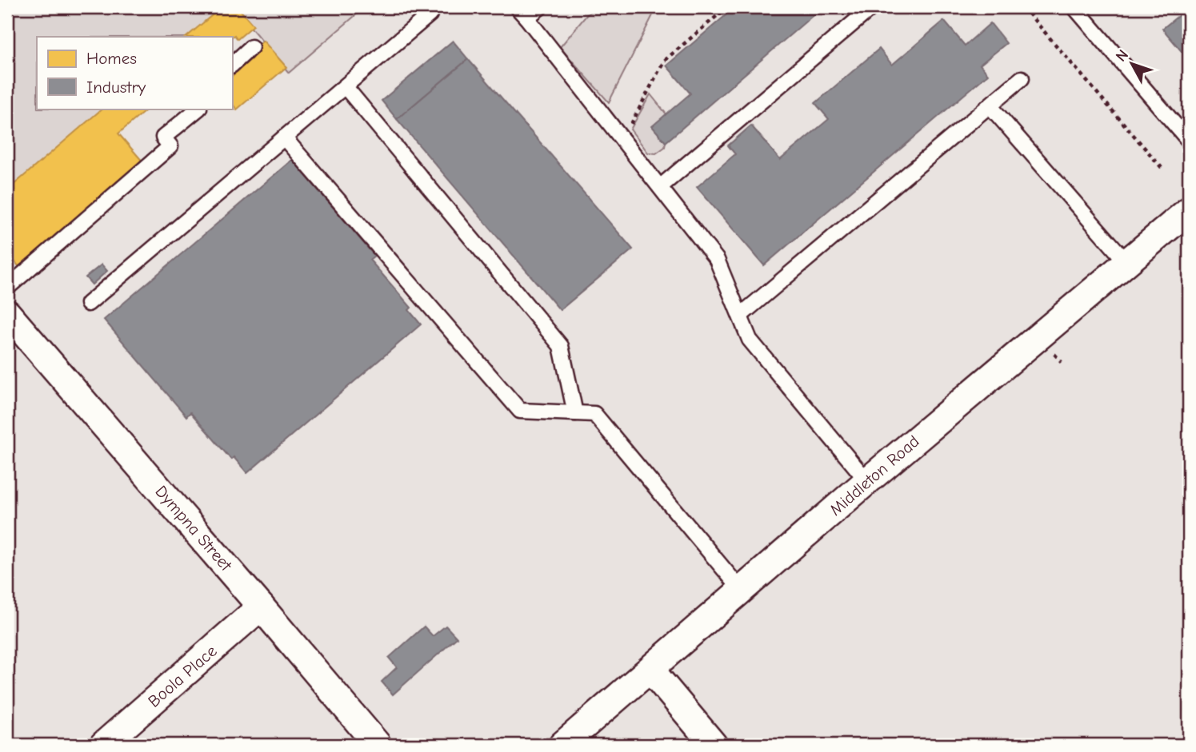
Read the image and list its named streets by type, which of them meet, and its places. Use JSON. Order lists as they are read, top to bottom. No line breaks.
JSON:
{"streets":{"street":["Middleton Road","Dympna Street","Boola Place"]},"crossings":[["Dympna Street","Boola Place"]],"legend":["Homes","Industry"],"north":"top left"}
